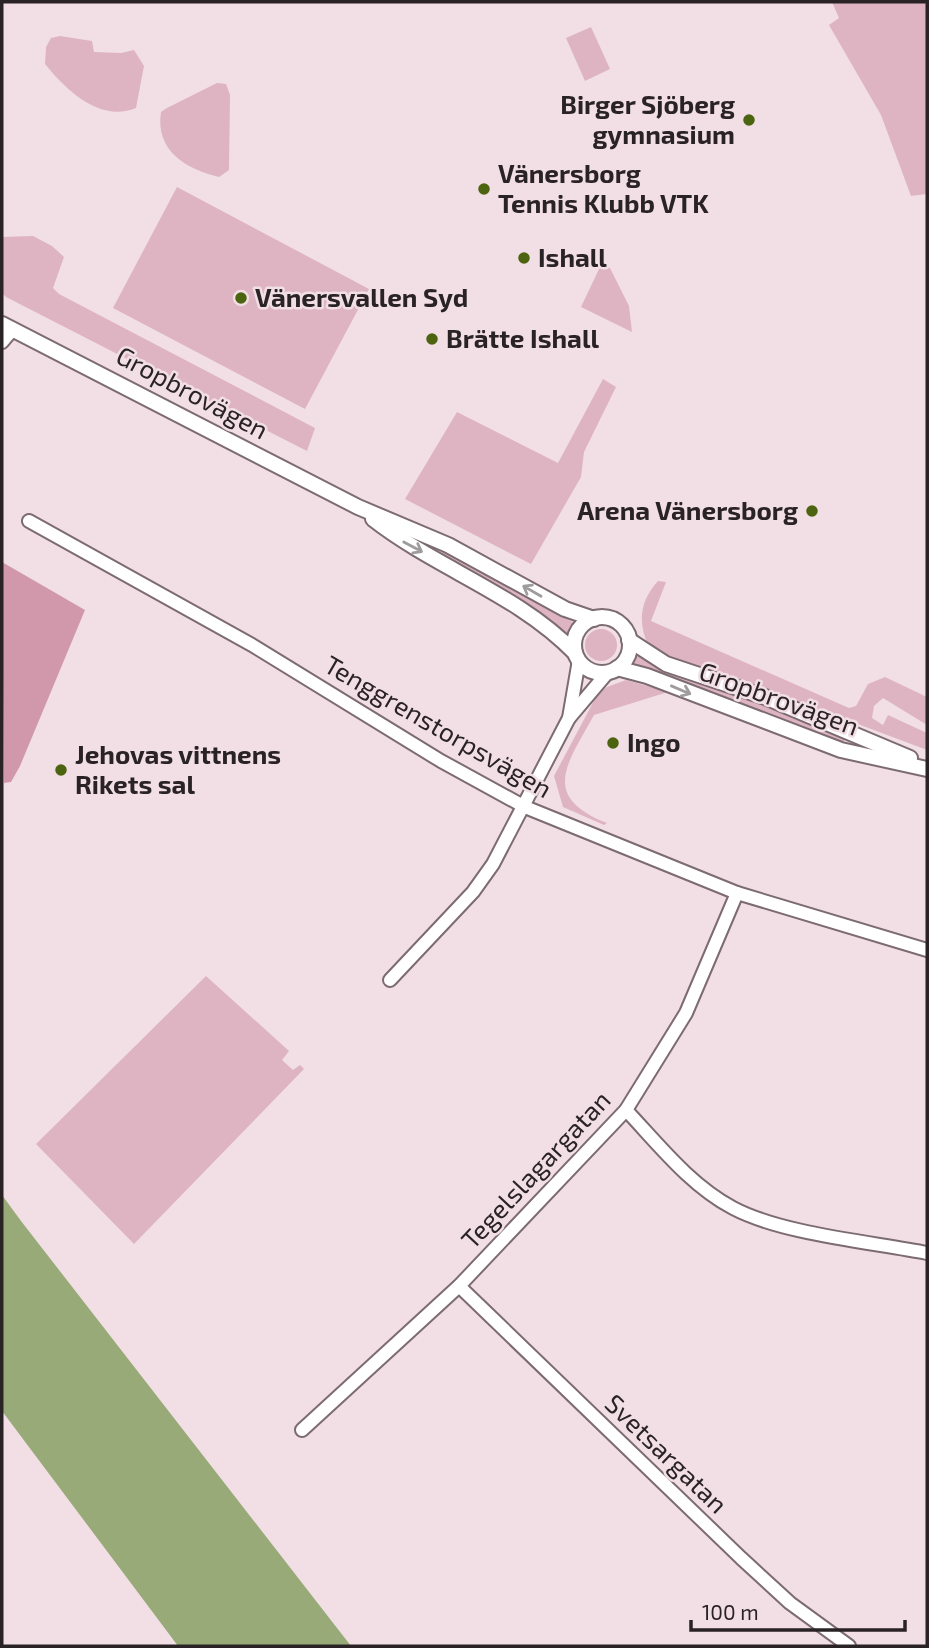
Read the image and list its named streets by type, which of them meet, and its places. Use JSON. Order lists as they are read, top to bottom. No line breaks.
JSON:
{"streets":{"street":["Gropbrovägen","Tenggrenstorpsvägen","Tegelslagargatan","Svetsargatan"]},"crossings":[["Tenggrenstorpsvägen","Tegelslagargatan"],["Tegelslagargatan","Svetsargatan"]],"places":["Birger Sjöberg gymnasium","Vänersborg Tennis Klubb VTK","Ishall","Vänersvallen Syd","Brätte Ishall","Arena Vänersborg","Ingo","Jehovas vittnens Rikets sal"],"scale_bar":"100 m"}
